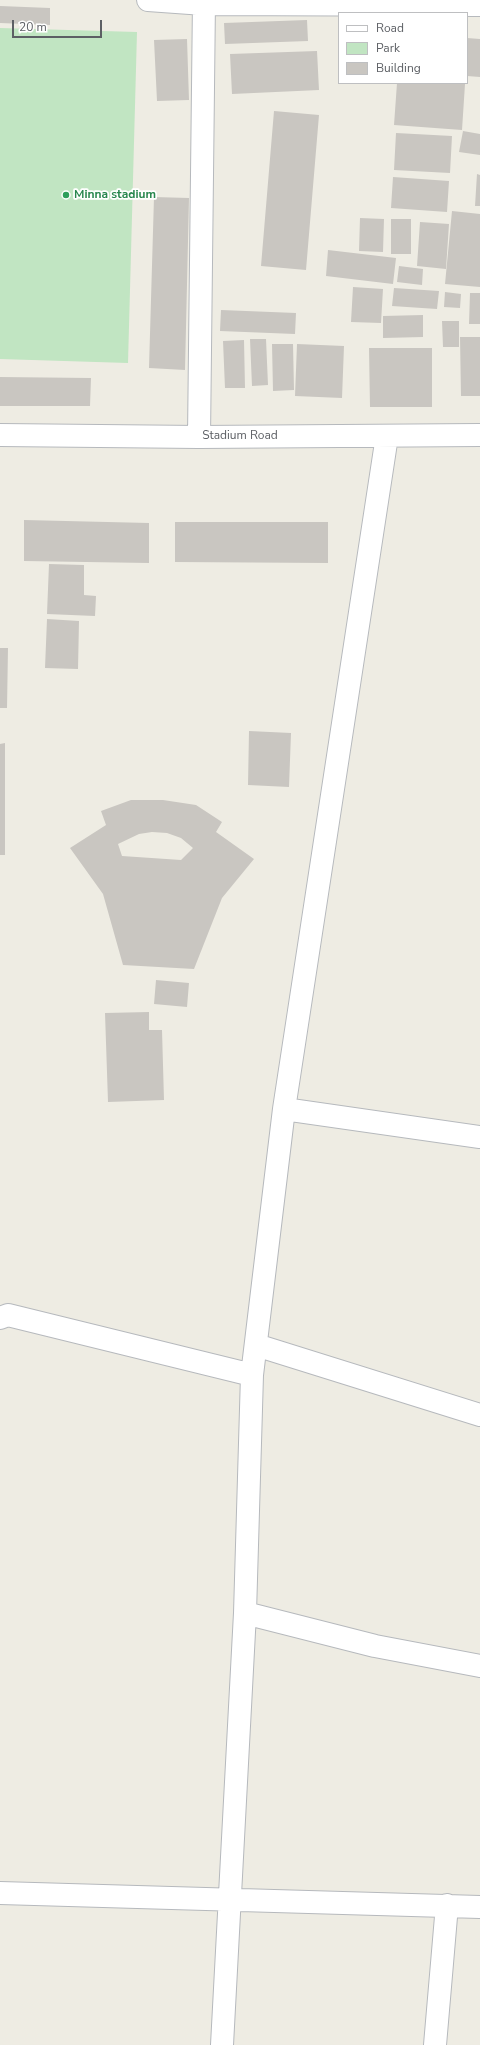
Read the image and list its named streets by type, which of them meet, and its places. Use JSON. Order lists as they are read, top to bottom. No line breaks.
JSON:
{"streets":{"street":["Stadium Road"]},"places":["Minna stadium"],"legend":["Road","Park","Building"],"scale_bar":"20 m"}
